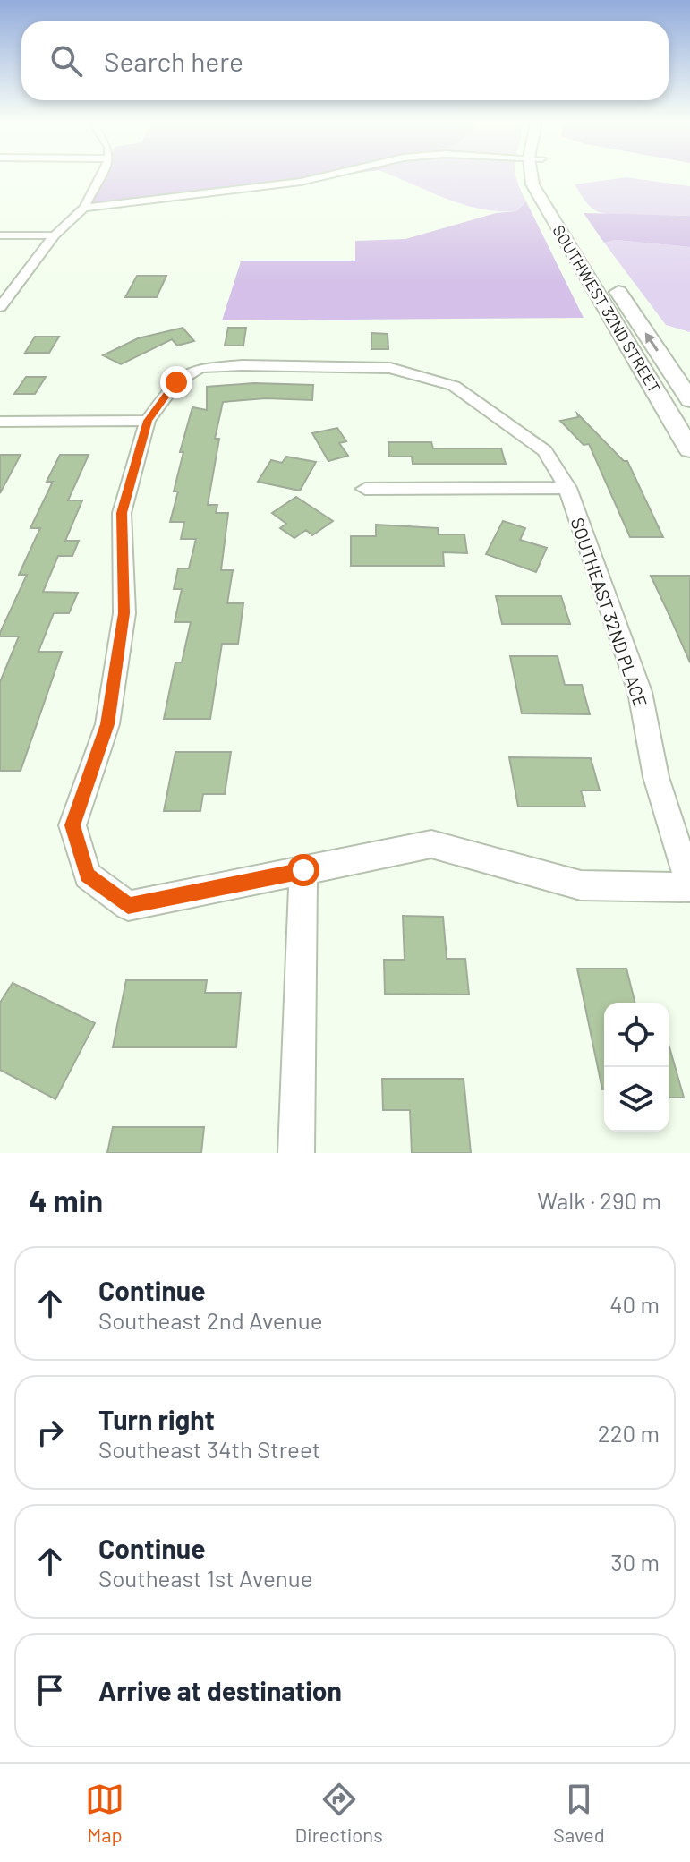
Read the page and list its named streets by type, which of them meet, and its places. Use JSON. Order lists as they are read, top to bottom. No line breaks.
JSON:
{"streets":{"main road":["SOUTHWEST 32ND STREET"],"street":["SOUTHEAST 32ND PLACE"]},"page":{"search":"Search here","heading":["4 min","Walk · 290 m"],"list":[["Continue","Southeast 2nd Avenue","40 m"],["Turn right","Southeast 34th Street","220 m"],["Continue","Southeast 1st Avenue","30 m"],"Arrive at destination"],"nav":["Map","Directions","Saved"]}}
